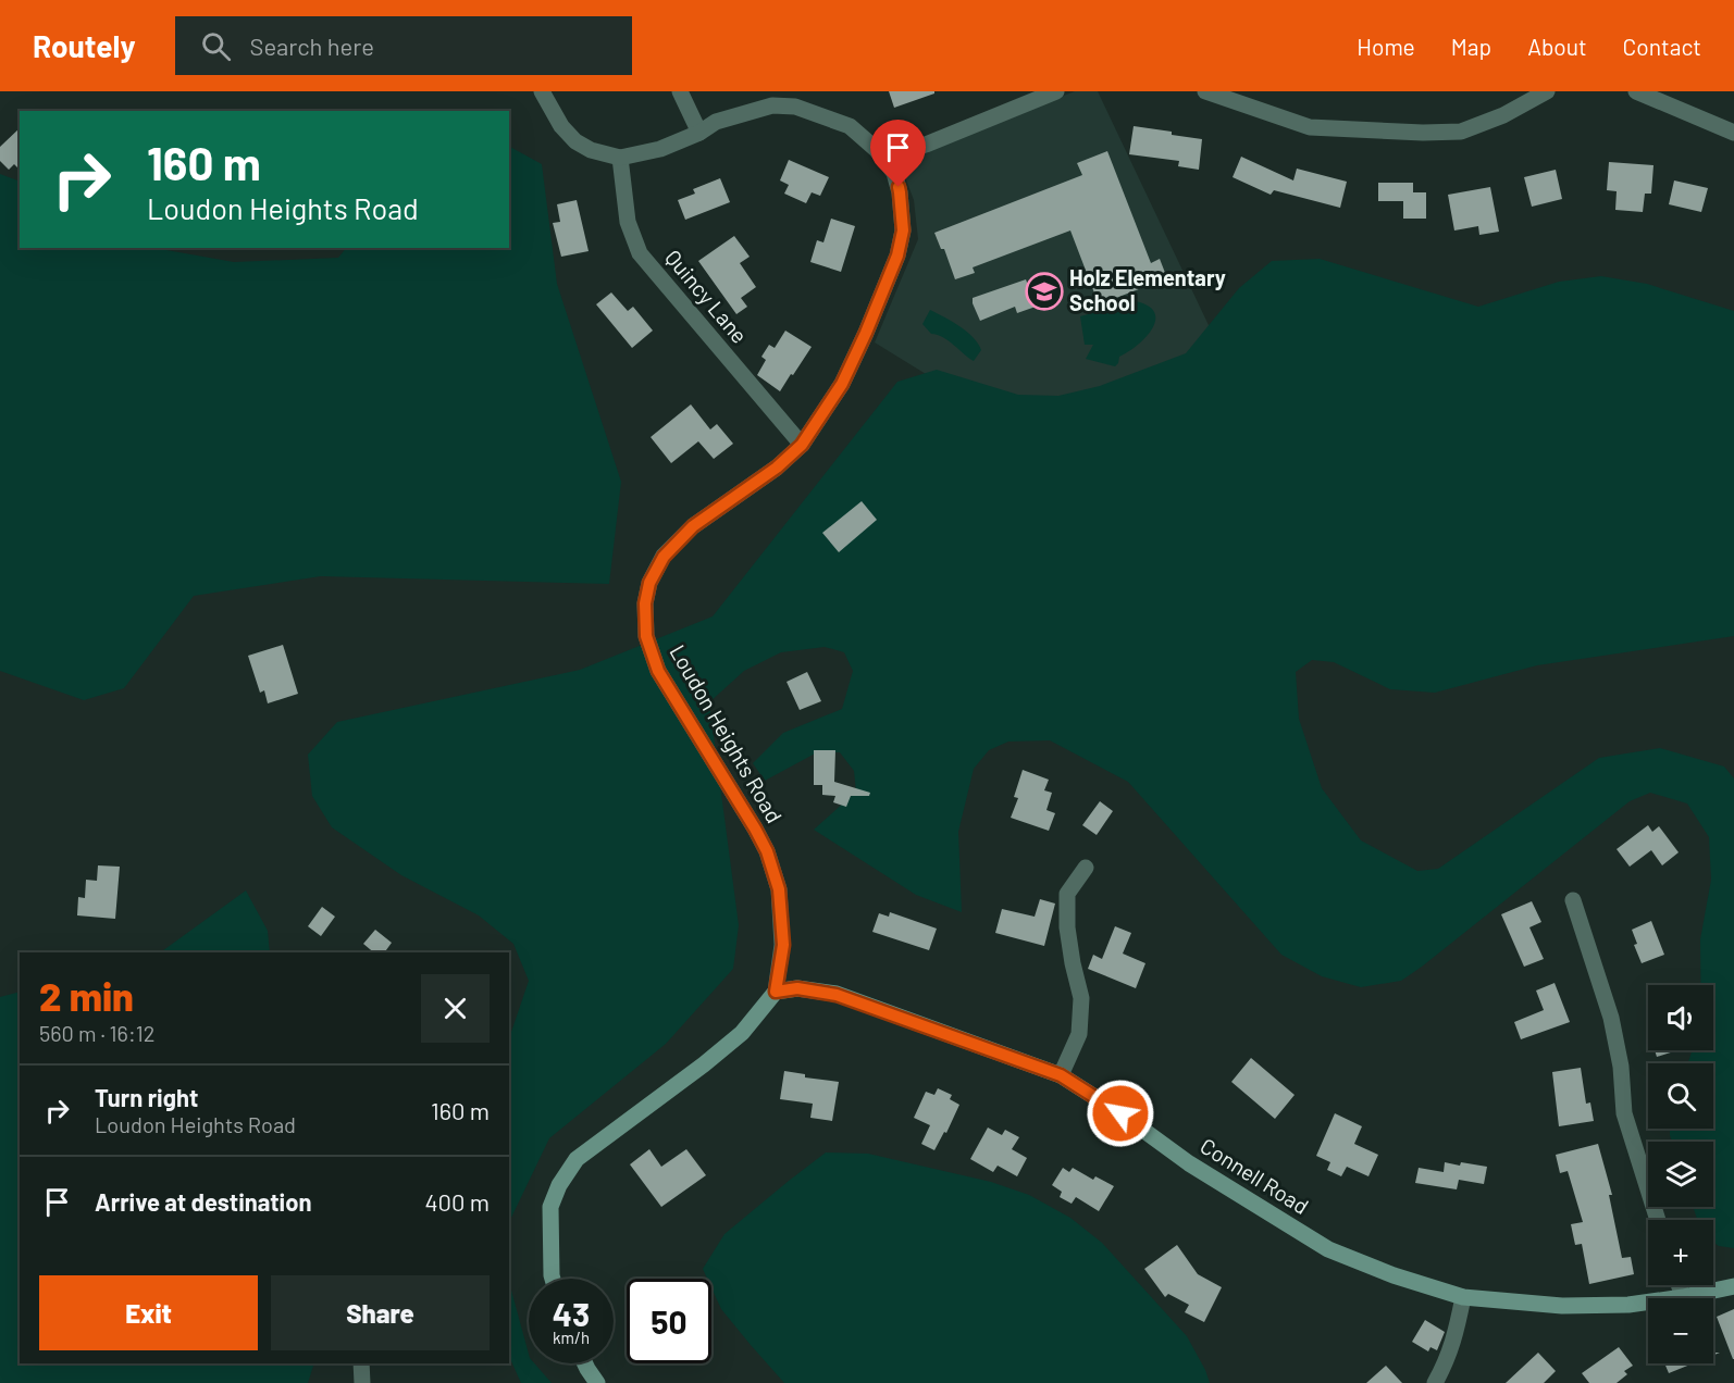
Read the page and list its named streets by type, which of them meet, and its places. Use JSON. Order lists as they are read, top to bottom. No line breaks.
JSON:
{"streets":{"main road":["Loudon Heights Road","Connell Road"],"street":["Quincy Lane"]},"crossings":[["Quincy Lane","Loudon Heights Road"],["Loudon Heights Road","Connell Road"]],"places":{"school or university":["Holz Elementary School"]},"page":{"header":"Routely","search":"Search here","nav":["Home","Map","About","Contact"],"turn":["160 m","Loudon Heights Road"],"heading":["2 min","560 m · 16:12"],"map_buttons":["+","−"],"list":[{"name":"Turn right","note":"Loudon Heights Road","value":"160 m"},{"name":"Arrive at destination","value":"400 m"}],"buttons":["Exit","Share"],"speed":"43 km/h","limit":"50"}}
